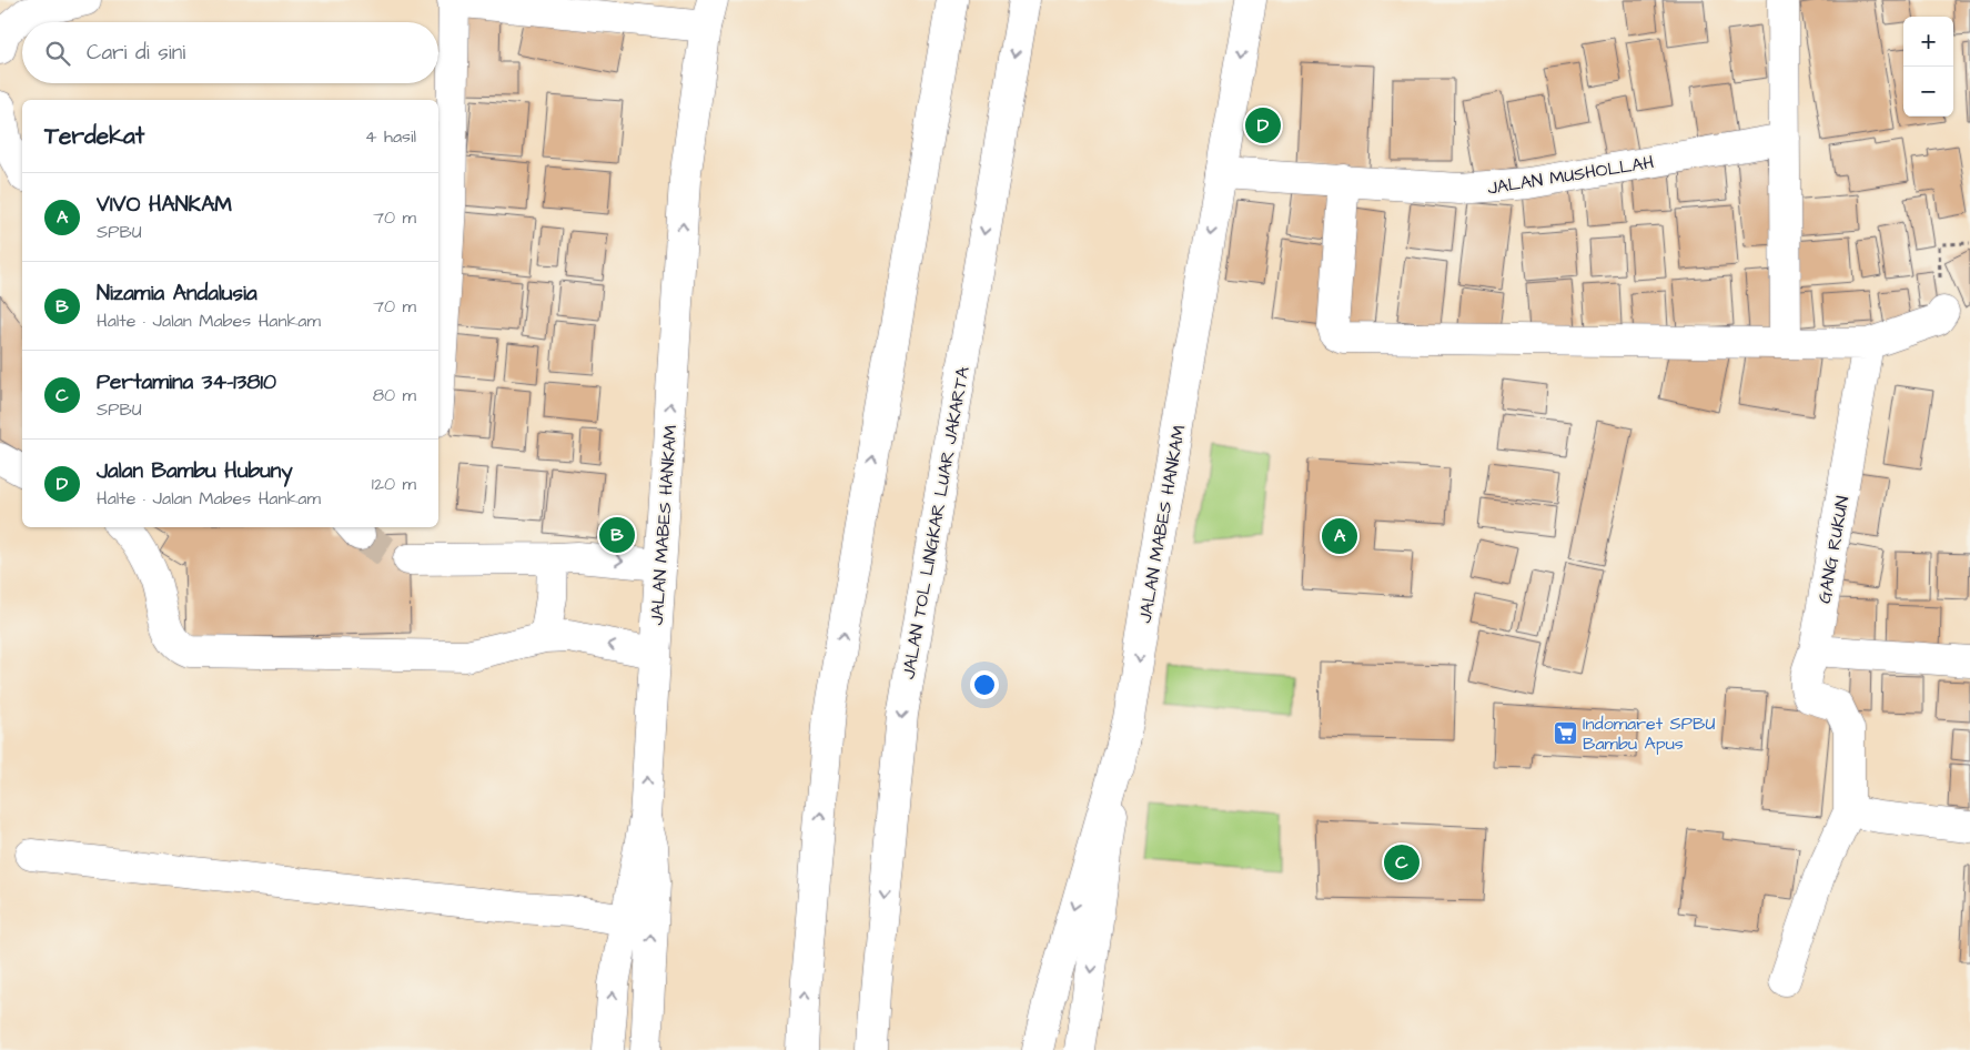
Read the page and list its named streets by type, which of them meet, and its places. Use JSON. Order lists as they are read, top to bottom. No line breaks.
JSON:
{"streets":{"main road":["JALAN MUSHOLLAH","JALAN TOL LINGKAR LUAR JAKARTA","JALAN MABES HANKAM","GANG RUKUN"]},"crossings":[["JALAN MUSHOLLAH","JALAN MABES HANKAM"]],"places":{"supermarket":["Indomaret SPBU Bambu Apus"]},"page":{"map_buttons":["+","−"],"search":"Cari di sini","heading":["Terdekat","4 hasil"],"pins":["D","B","A","C"],"list":[{"mark":"A","name":"VIVO HANKAM","note":"SPBU","value":"70 m"},{"mark":"B","name":"Nizamia Andalusia","note":"Halte · Jalan Mabes Hankam","value":"70 m"},{"mark":"C","name":"Pertamina 34-13810","note":"SPBU","value":"80 m"},{"mark":"D","name":"Jalan Bambu Hubuny","note":"Halte · Jalan Mabes Hankam","value":"120 m"}]}}
